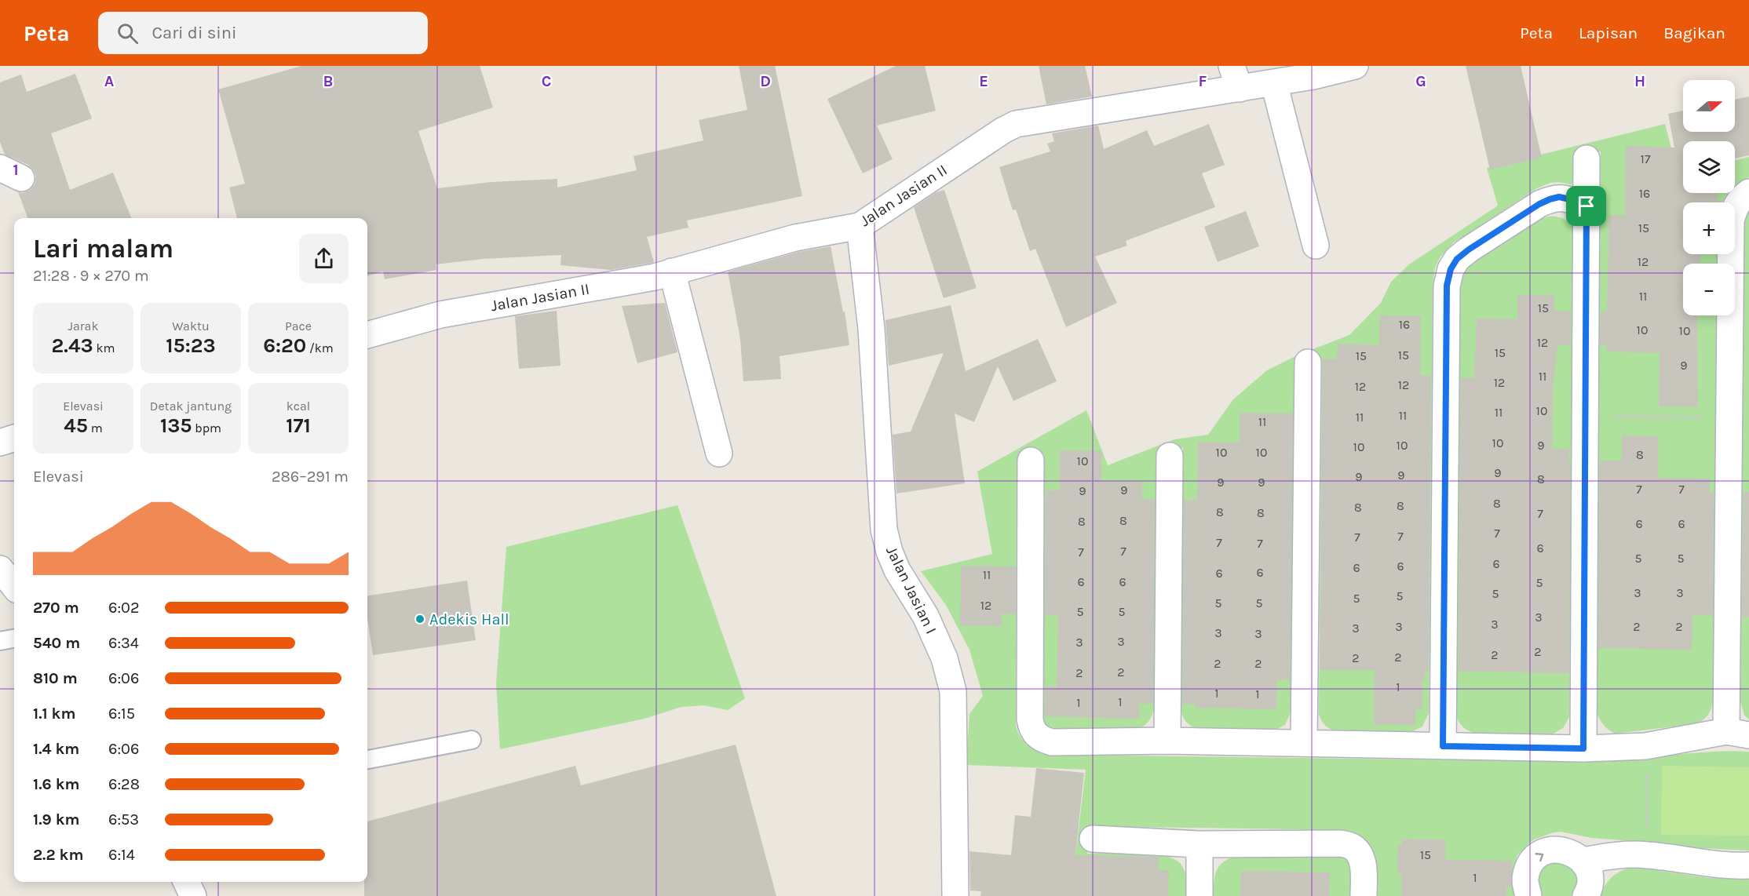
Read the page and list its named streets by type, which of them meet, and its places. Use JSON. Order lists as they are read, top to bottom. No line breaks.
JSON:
{"streets":{"street":["Jalan Jasian II","Jalan Jasian I"]},"crossings":[["Jalan Jasian II","Jalan Jasian I"]],"places":["Adekis Hall"],"house_numbers":["17","16","15","12","11","15","16","10","10","12","15","15","15","9","11","12","12","12","10","11","11","11","11","10","10","9","10","10","10","8","10","9","9","9","8","9","9","7","7","9","9","8","8","8","8","8","7","8","8","6","6","7","7","7","7","7","6","7","7","5","5","6","6","6","6","6","11","6","6","5","3","3","5","5","5","5","5","12","5","5","3","3","3","2","2","3","3","3","3","3","2","2","2","2","2","2","2","2","1","1","1","1","1","15","1"],"north":"right","page":{"header":"Peta","search":"Cari di sini","nav":["Peta","Lapisan","Bagikan"],"map_buttons":["+","−"],"heading":["Lari malam","21:28 · 9 × 270 m"],"stats":[["Jarak","2.43 km"],["Waktu","15:23"],["Pace","6:20 /km"],["Elevasi","45 m"],["Detak jantung","135 bpm"],["kcal","171"]],"chart":["Elevasi","286–291 m"],"list":[{"name":"270 m","note":"6:02"},{"name":"540 m","note":"6:34"},{"name":"810 m","note":"6:06"},{"name":"1.1 km","note":"6:15"},{"name":"1.4 km","note":"6:06"},{"name":"1.6 km","note":"6:28"},{"name":"1.9 km","note":"6:53"},{"name":"2.2 km","note":"6:14"}]},"grid":{"columns":["A","B","C","D","E","F","G","H"],"rows":["1"]}}
